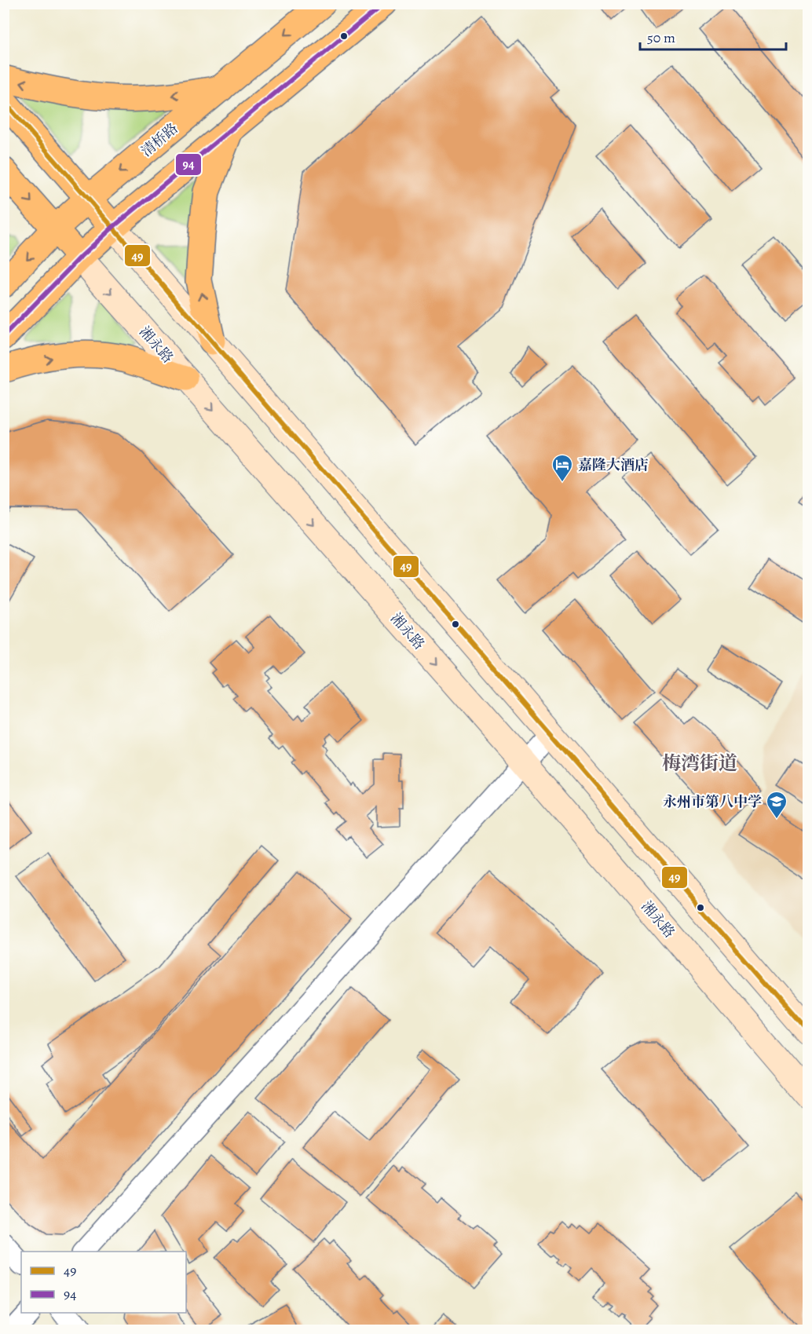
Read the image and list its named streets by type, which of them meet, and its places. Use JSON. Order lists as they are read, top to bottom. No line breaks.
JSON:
{"streets":{"main road":["清桥路","湘永路"]},"crossings":[["清桥路","湘永路"]],"districts":["梅湾街道"],"places":{"hotel":["嘉隆大酒店"],"school or university":["永州市第八中学"]},"lines":["transit line 94","transit line 49"],"legend":["49","94"],"scale_bar":"50 m"}
